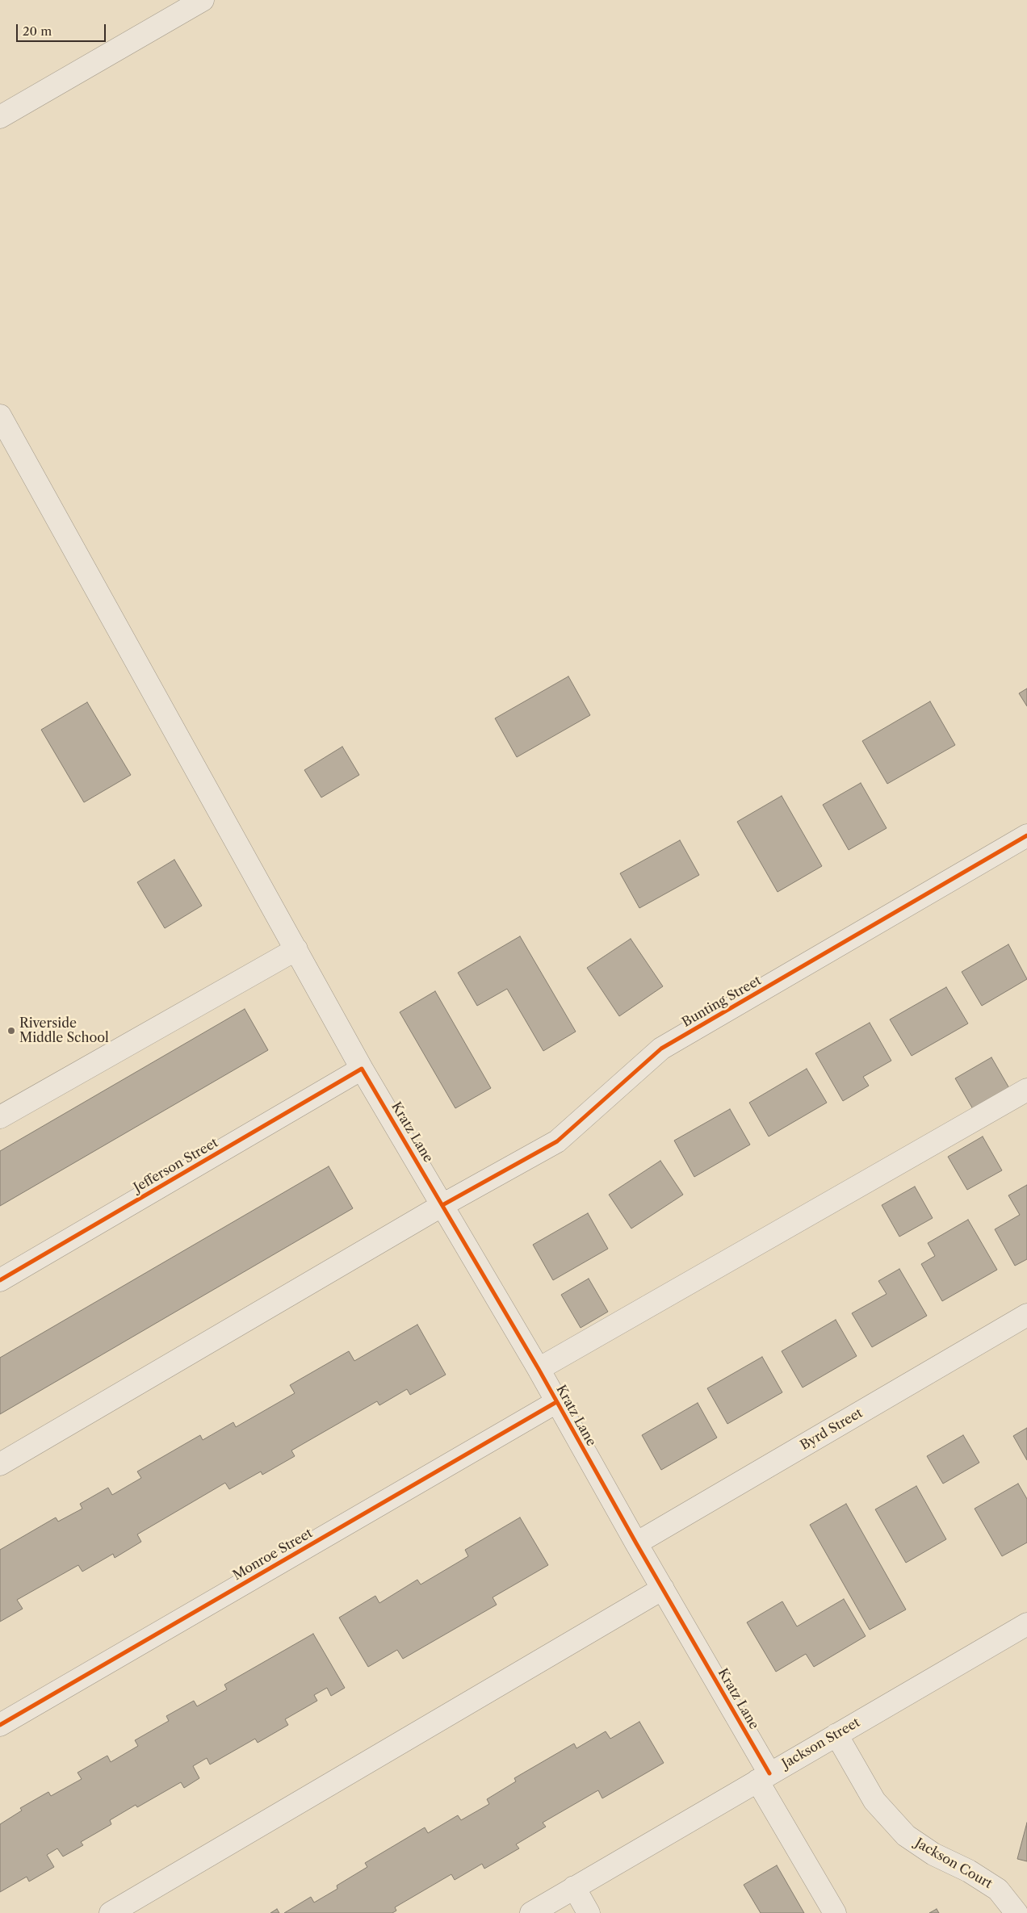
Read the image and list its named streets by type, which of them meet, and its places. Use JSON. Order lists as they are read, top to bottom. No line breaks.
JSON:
{"streets":{"street":["Bunting Street","Kratz Lane","Jefferson Street","Byrd Street","Monroe Street","Jackson Street","Jackson Court"]},"crossings":[["Bunting Street","Kratz Lane"],["Kratz Lane","Jefferson Street"],["Kratz Lane","Byrd Street"],["Kratz Lane","Monroe Street"],["Kratz Lane","Jackson Street"],["Jackson Street","Jackson Court"]],"places":["Riverside Middle School"],"scale_bar":"20 m"}
